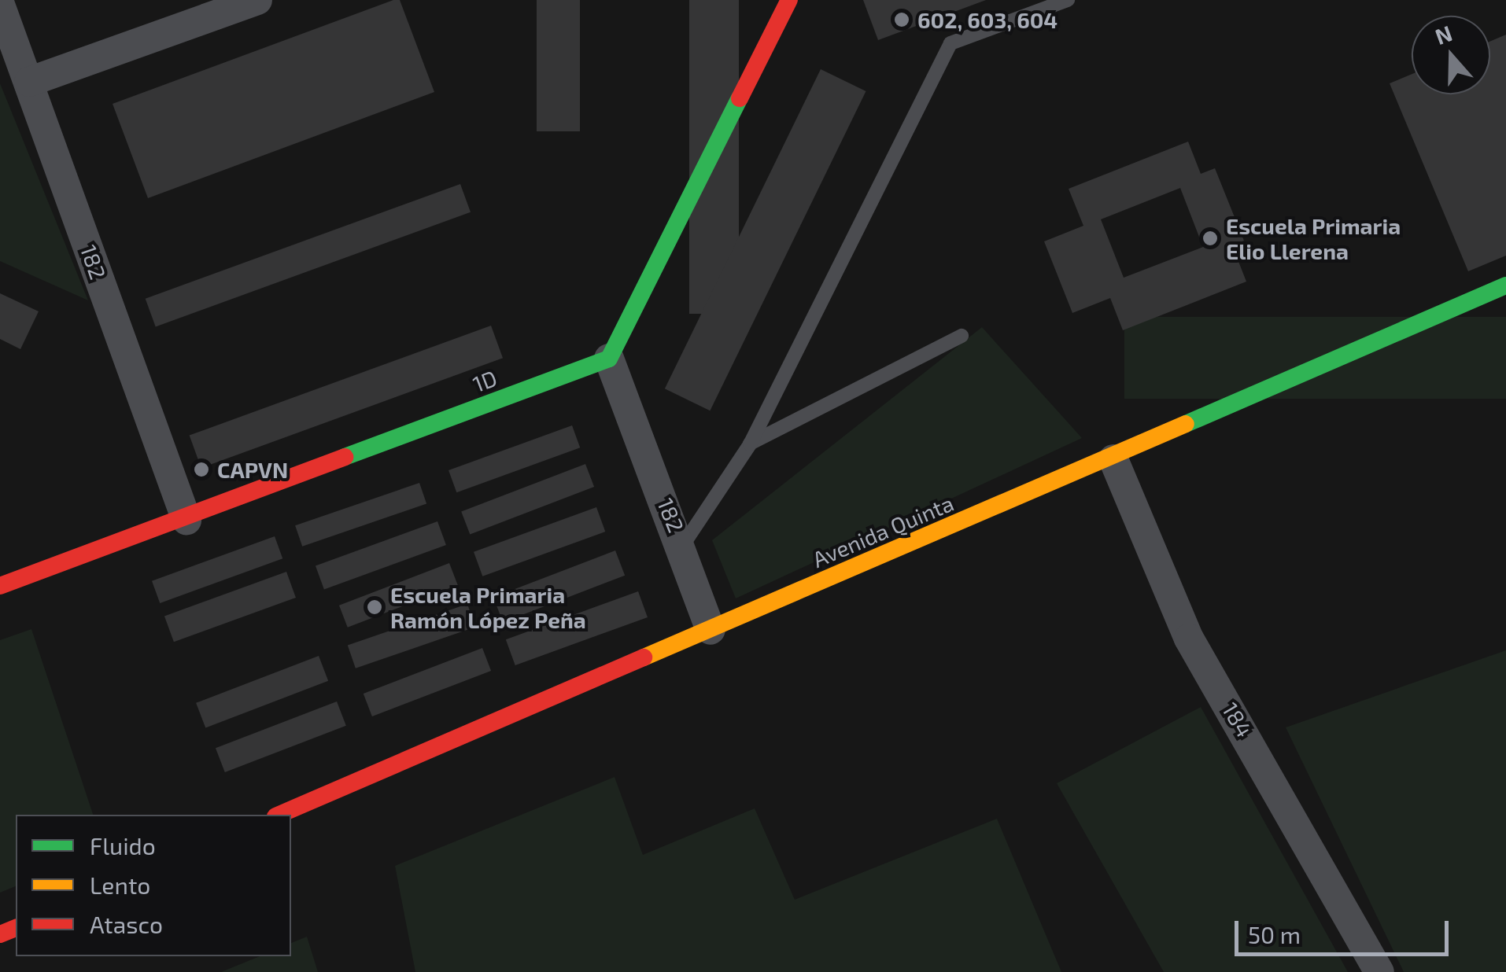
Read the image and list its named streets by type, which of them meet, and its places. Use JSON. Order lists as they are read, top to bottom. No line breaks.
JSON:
{"streets":{"main road":["1D","Avenida Quinta"],"street":["182","184"]},"crossings":[["182","1D"],["182","Avenida Quinta"],["Avenida Quinta","184"]],"places":["602, 603, 604","Escuela Primaria Elio Llerena","CAPVN","Escuela Primaria Ramón López Peña"],"legend":["Fluido","Lento","Atasco"],"scale_bar":"50 m","north":"top"}
